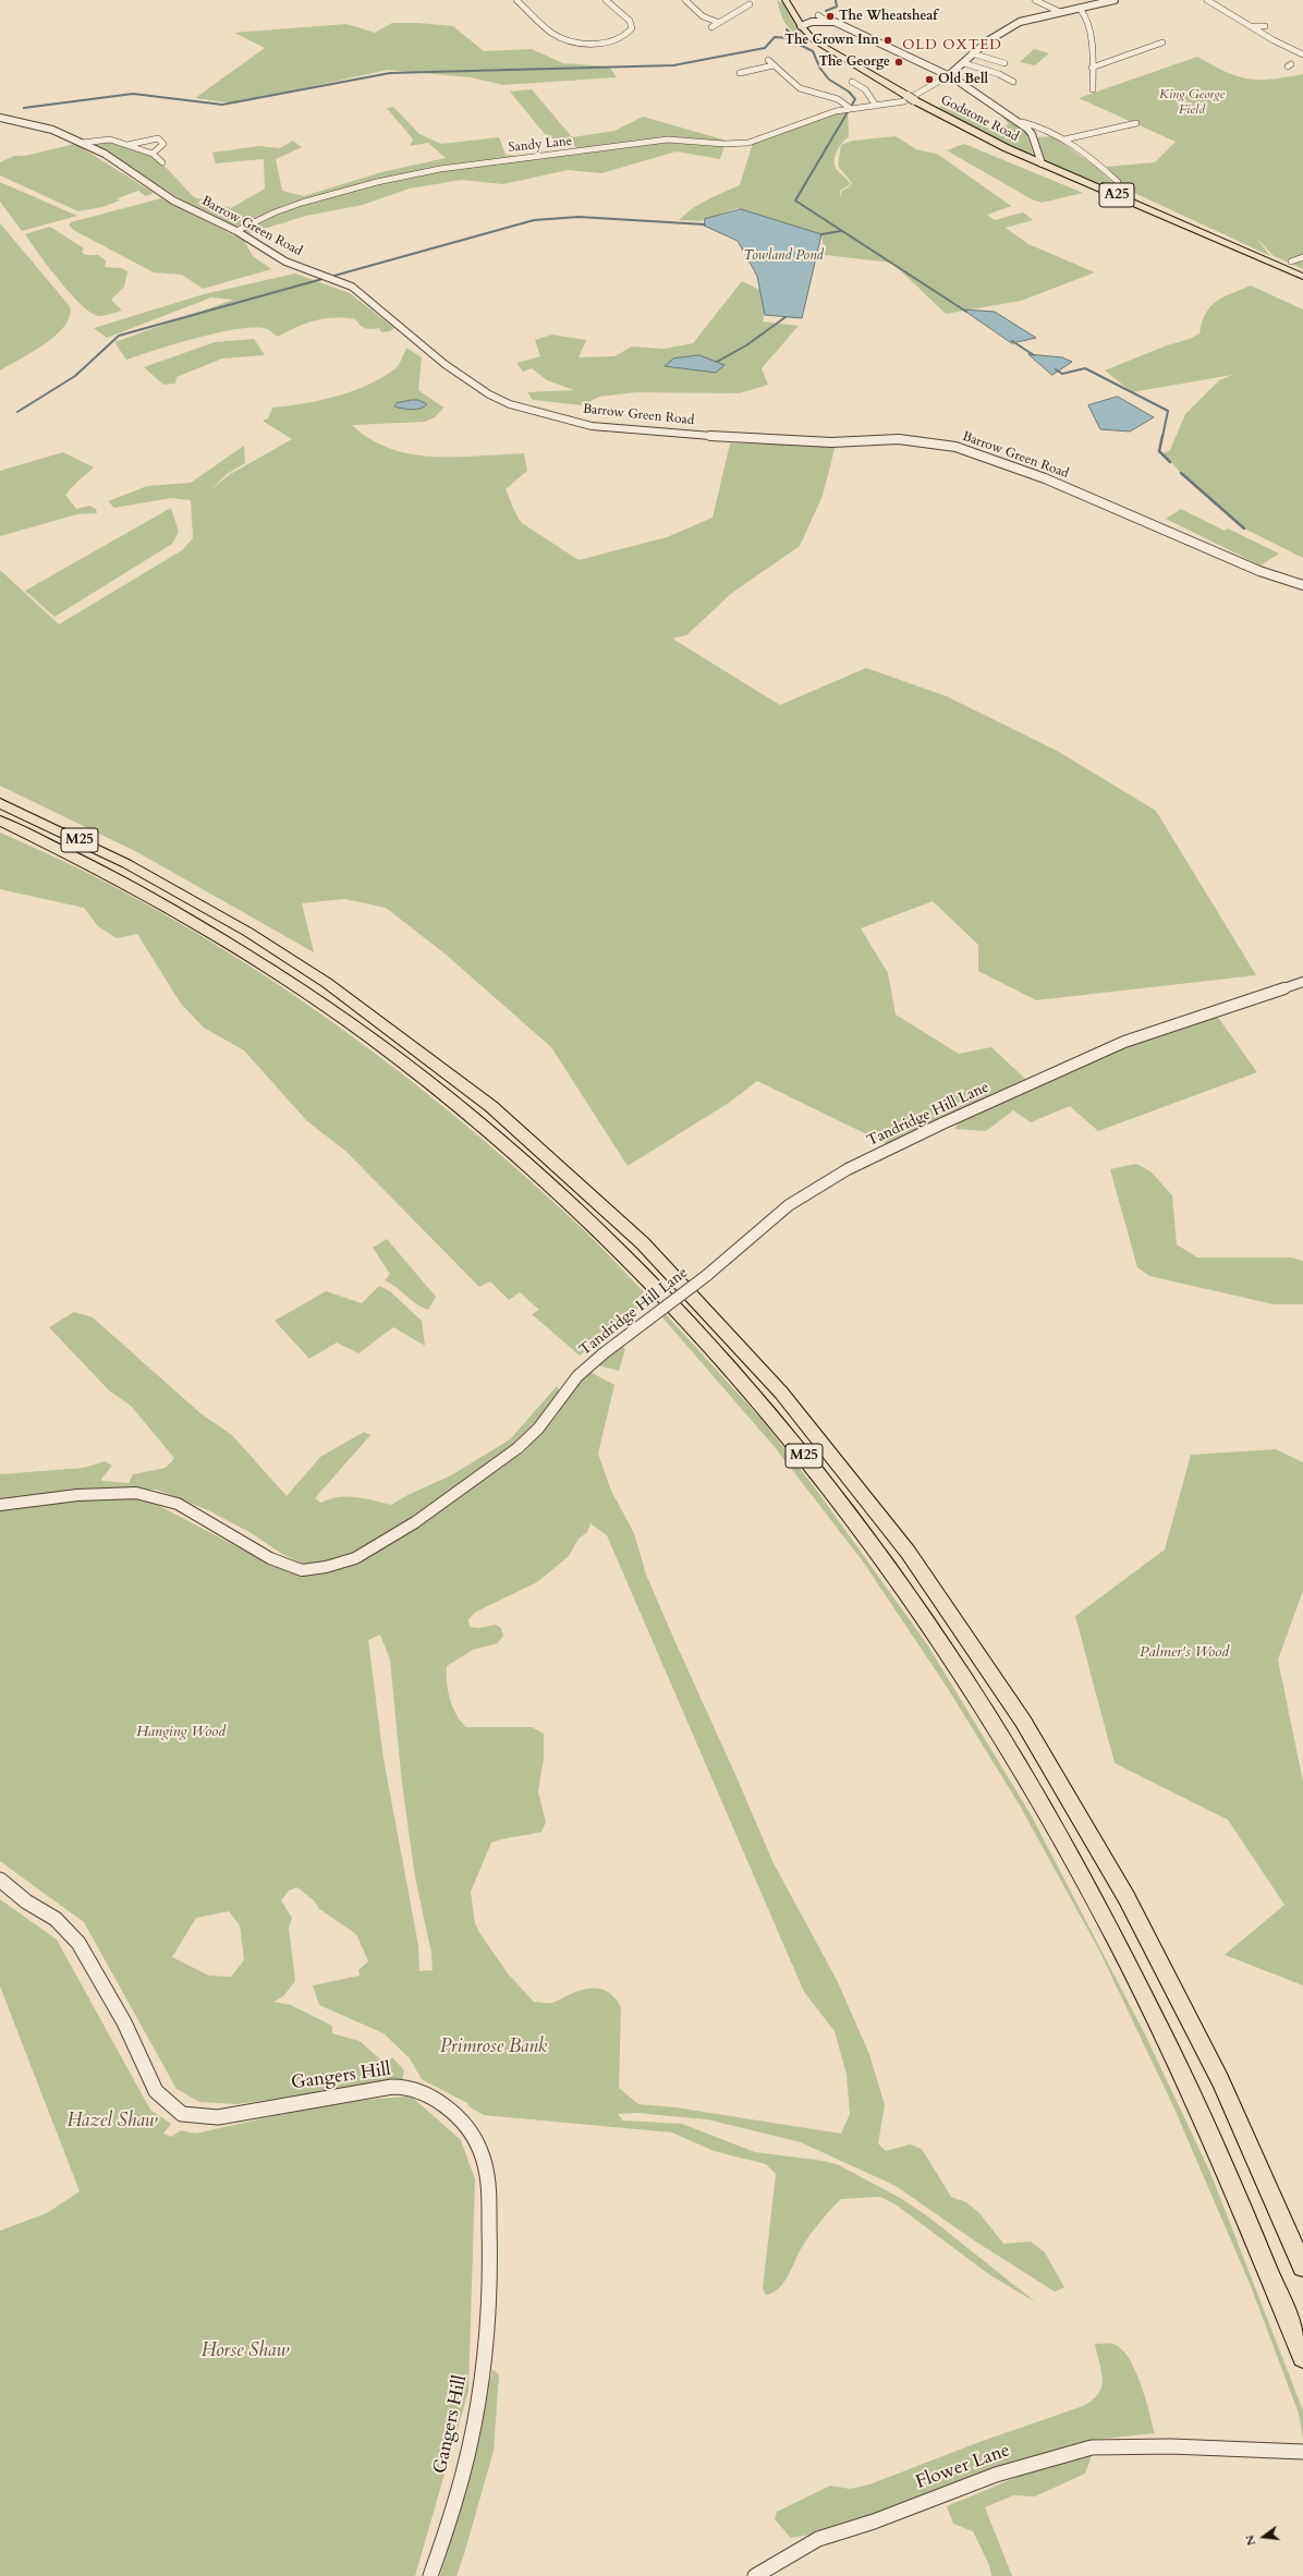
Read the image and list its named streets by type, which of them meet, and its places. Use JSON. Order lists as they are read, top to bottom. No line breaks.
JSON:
{"streets":{"highway":["M25"],"main road":["Godstone Road","A25"],"street":["Sandy Lane","Barrow Green Road","Tandridge Hill Lane","Gangers Hill","Flower Lane"]},"crossings":[["Godstone Road","Sandy Lane"],["Sandy Lane","Barrow Green Road"]],"districts":["OLD OXTED"],"water":["Towland Pond"],"parks":["King George Field","Palmer's Wood","Hanging Wood","Primrose Bank","Hazel Shaw","Horse Shaw"],"places":["The Wheatsheaf","The Crown Inn","The George","Old Bell"],"north":"left"}
